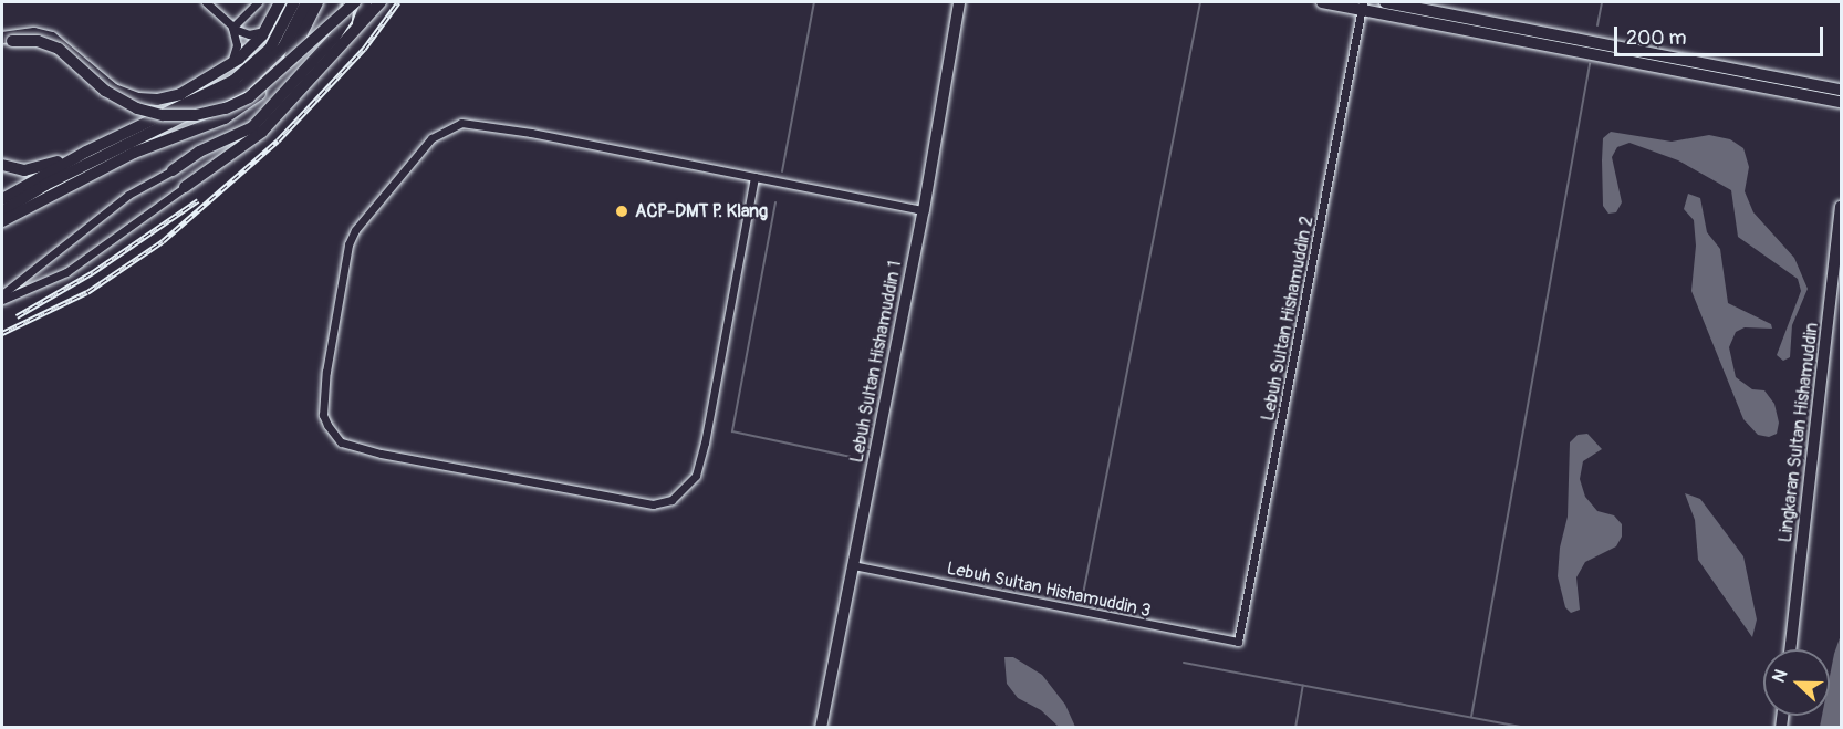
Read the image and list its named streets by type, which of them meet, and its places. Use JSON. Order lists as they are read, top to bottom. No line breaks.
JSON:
{"streets":{"main road":["Lebuh Sultan Hishamuddin 1","Lingkaran Sultan Hishamuddin"],"street":["Lebuh Sultan Hishamuddin 2","Lebuh Sultan Hishamuddin 3"]},"crossings":[["Lebuh Sultan Hishamuddin 2","Lebuh Sultan Hishamuddin 3"],["Lebuh Sultan Hishamuddin 1","Lebuh Sultan Hishamuddin 3"]],"places":["ACP-DMT P. Klang"],"scale_bar":"200 m","north":"left"}
